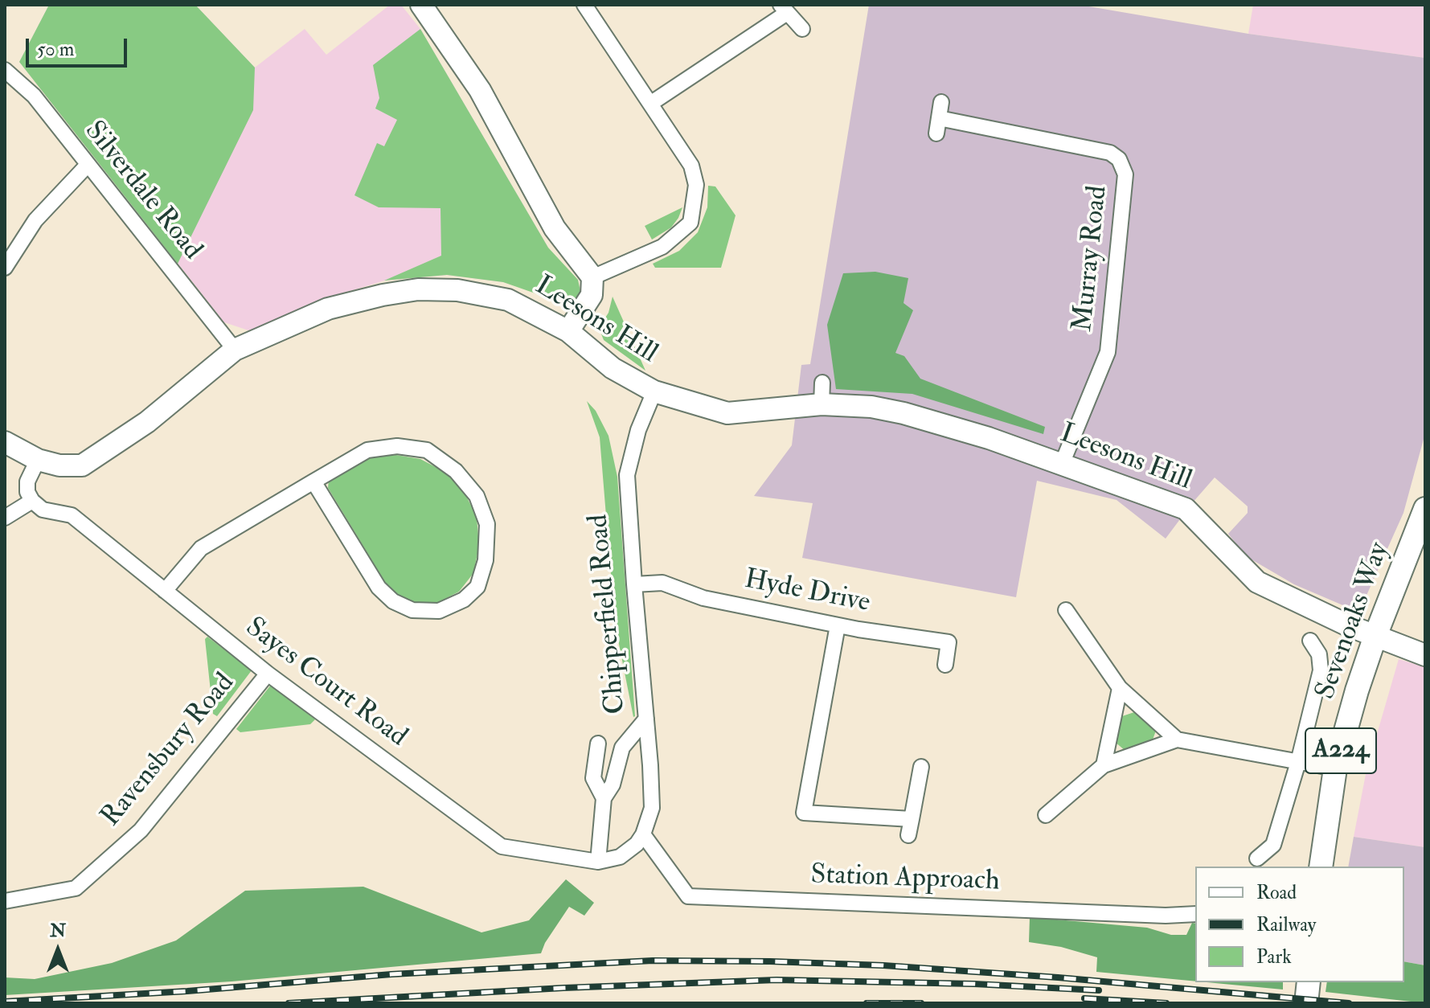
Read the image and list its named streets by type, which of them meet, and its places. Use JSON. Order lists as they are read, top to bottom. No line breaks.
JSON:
{"streets":{"main road":["Sevenoaks Way","A224"],"street":["Silverdale Road","Murray Road","Leesons Hill","Hyde Drive","Chipperfield Road","Sayes Court Road","Ravensbury Road","Station Approach"]},"crossings":[["Silverdale Road","Leesons Hill"],["Murray Road","Leesons Hill"],["Leesons Hill","Chipperfield Road"],["Leesons Hill","Sevenoaks Way"],["Hyde Drive","Chipperfield Road"],["Chipperfield Road","Sayes Court Road"],["Chipperfield Road","Station Approach"],["Sayes Court Road","Ravensbury Road"],["Sayes Court Road","Station Approach"]],"legend":["Road","Railway","Park"],"scale_bar":"50 m","north":"top"}
